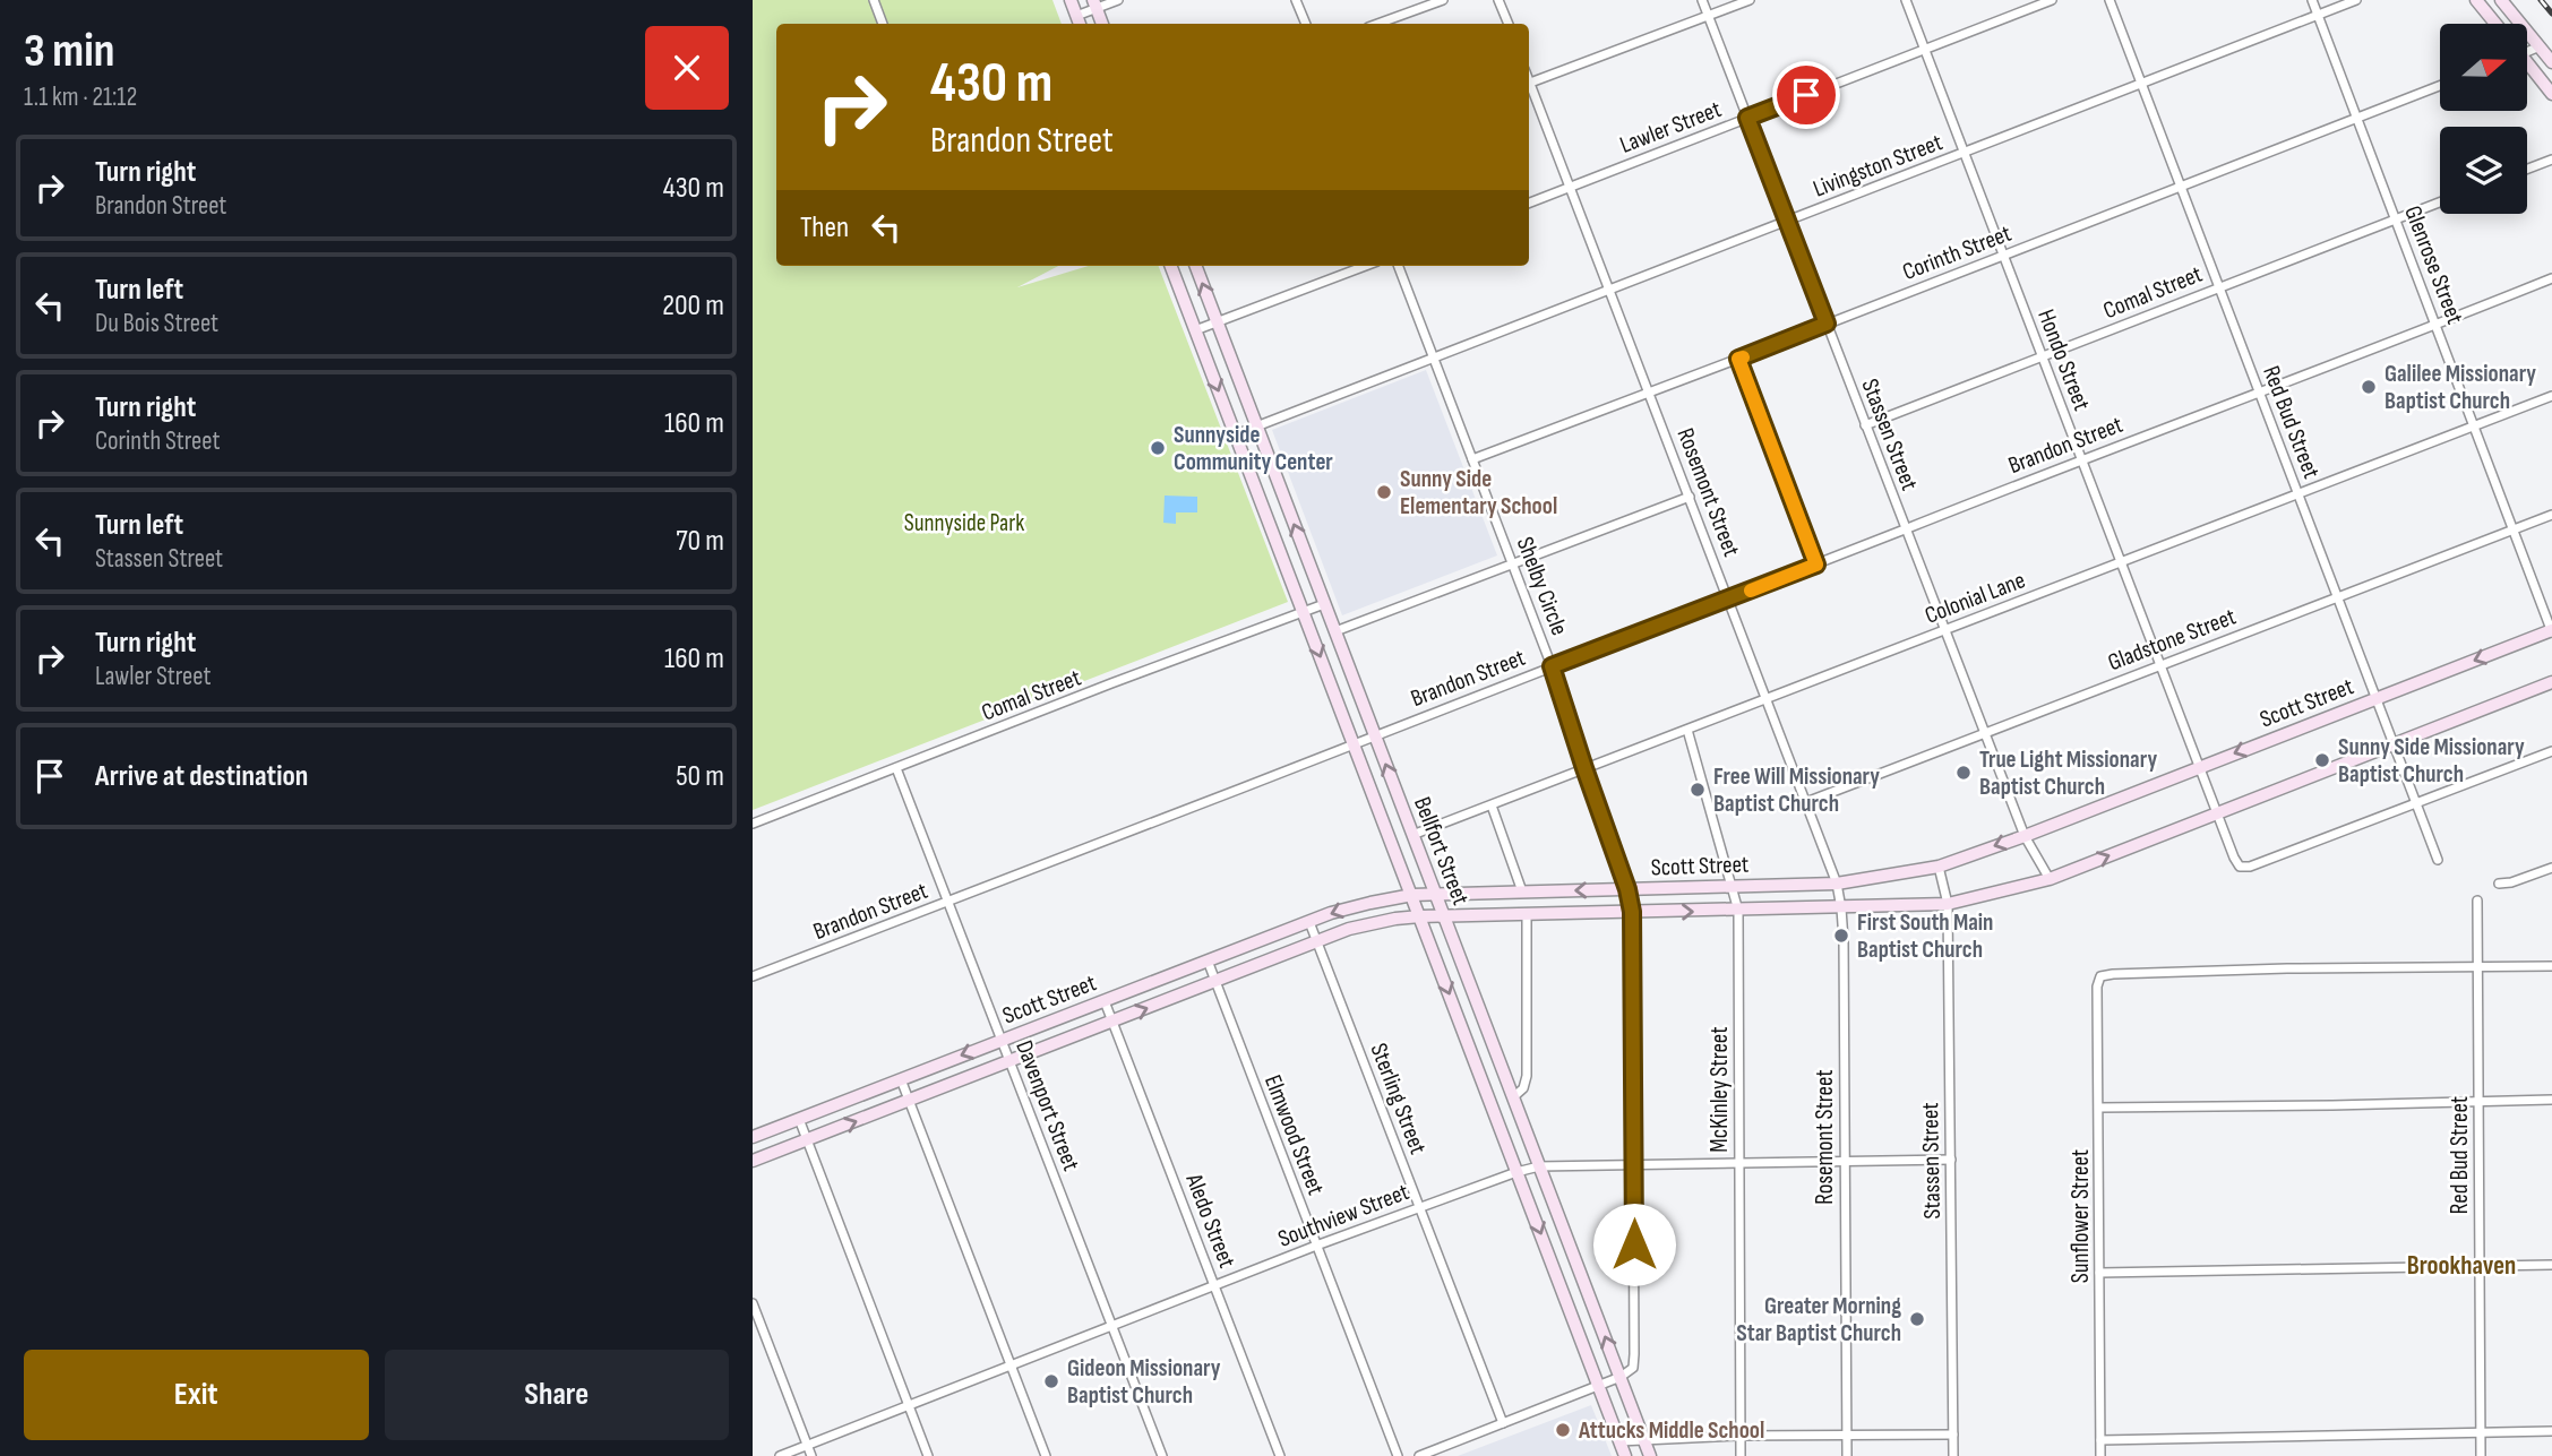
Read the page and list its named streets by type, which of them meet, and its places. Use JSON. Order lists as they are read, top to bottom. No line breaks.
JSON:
{"streets":{"main road":["Scott Street","Bellfort Street"],"street":["Lawler Street","Livingston Street","Corinth Street","Glenrose Street","Comal Street","Hondo Street","Red Bud Street","Stassen Street","Brandon Street","Rosemont Street","Shelby Circle","Colonial Lane","Gladstone Street","McKinley Street","Sterling Street","Davenport Street","Elmwood Street","Southview Street","Sunflower Street","Aledo Street"]},"crossings":[["Lawler Street","Hondo Street"],["Lawler Street","Stassen Street"],["Lawler Street","Rosemont Street"],["Livingston Street","Glenrose Street"],["Livingston Street","Hondo Street"],["Livingston Street","Red Bud Street"],["Livingston Street","Stassen Street"],["Livingston Street","Rosemont Street"],["Livingston Street","Shelby Circle"],["Livingston Street","Bellfort Street"],["Corinth Street","Glenrose Street"],["Corinth Street","Hondo Street"],["Corinth Street","Red Bud Street"],["Corinth Street","Stassen Street"],["Corinth Street","Rosemont Street"],["Corinth Street","Shelby Circle"],["Glenrose Street","Comal Street"],["Glenrose Street","Brandon Street"],["Glenrose Street","Colonial Lane"],["Glenrose Street","Gladstone Street"],["Glenrose Street","Scott Street"],["Comal Street","Hondo Street"],["Comal Street","Red Bud Street"],["Comal Street","Stassen Street"],["Comal Street","Bellfort Street"],["Comal Street","Davenport Street"],["Hondo Street","Red Bud Street"],["Hondo Street","Brandon Street"],["Hondo Street","Colonial Lane"],["Hondo Street","Gladstone Street"],["Hondo Street","Scott Street"],["Red Bud Street","Brandon Street"],["Red Bud Street","Colonial Lane"],["Red Bud Street","Gladstone Street"],["Red Bud Street","Scott Street"],["Red Bud Street","Sunflower Street"],["Stassen Street","Brandon Street"],["Stassen Street","Colonial Lane"],["Stassen Street","Gladstone Street"],["Stassen Street","Scott Street"],["Stassen Street","Southview Street"],["Brandon Street","Rosemont Street"],["Brandon Street","Shelby Circle"],["Brandon Street","Bellfort Street"],["Brandon Street","Davenport Street"],["Rosemont Street","Colonial Lane"],["Rosemont Street","Gladstone Street"],["Rosemont Street","Scott Street"],["Rosemont Street","Southview Street"],["Shelby Circle","Colonial Lane"],["Shelby Circle","Scott Street"],["Shelby Circle","Bellfort Street"],["Shelby Circle","Southview Street"],["Colonial Lane","Bellfort Street"],["Colonial Lane","McKinley Street"],["Scott Street","Bellfort Street"],["Scott Street","McKinley Street"],["Scott Street","Sterling Street"],["Scott Street","Davenport Street"],["Scott Street","Elmwood Street"],["Scott Street","Aledo Street"],["Bellfort Street","Southview Street"],["McKinley Street","Southview Street"],["Sterling Street","Southview Street"],["Davenport Street","Southview Street"],["Elmwood Street","Southview Street"],["Southview Street","Aledo Street"]],"districts":["Brookhaven"],"parks":["Sunnyside Park"],"places":["Galilee Missionary Baptist Church","Sunnyside Community Center","Sunny Side Elementary School","Sunny Side Missionary Baptist Church","True Light Missionary Baptist Church","Free Will Missionary Baptist Church","First South Main Baptist Church","Greater Morning Star Baptist Church","Gideon Missionary Baptist Church","Attucks Middle School"],"north":"right","page":{"heading":["3 min","1.1 km · 21:12"],"turn":["430 m","Brandon Street"],"list":[{"name":"Turn right","note":"Brandon Street","value":"430 m"},{"name":"Turn left","note":"Du Bois Street","value":"200 m"},{"name":"Turn right","note":"Corinth Street","value":"160 m"},{"name":"Turn left","note":"Stassen Street","value":"70 m"},{"name":"Turn right","note":"Lawler Street","value":"160 m"},{"name":"Arrive at destination","value":"50 m"}],"then":"Then","buttons":["Exit","Share"]}}
